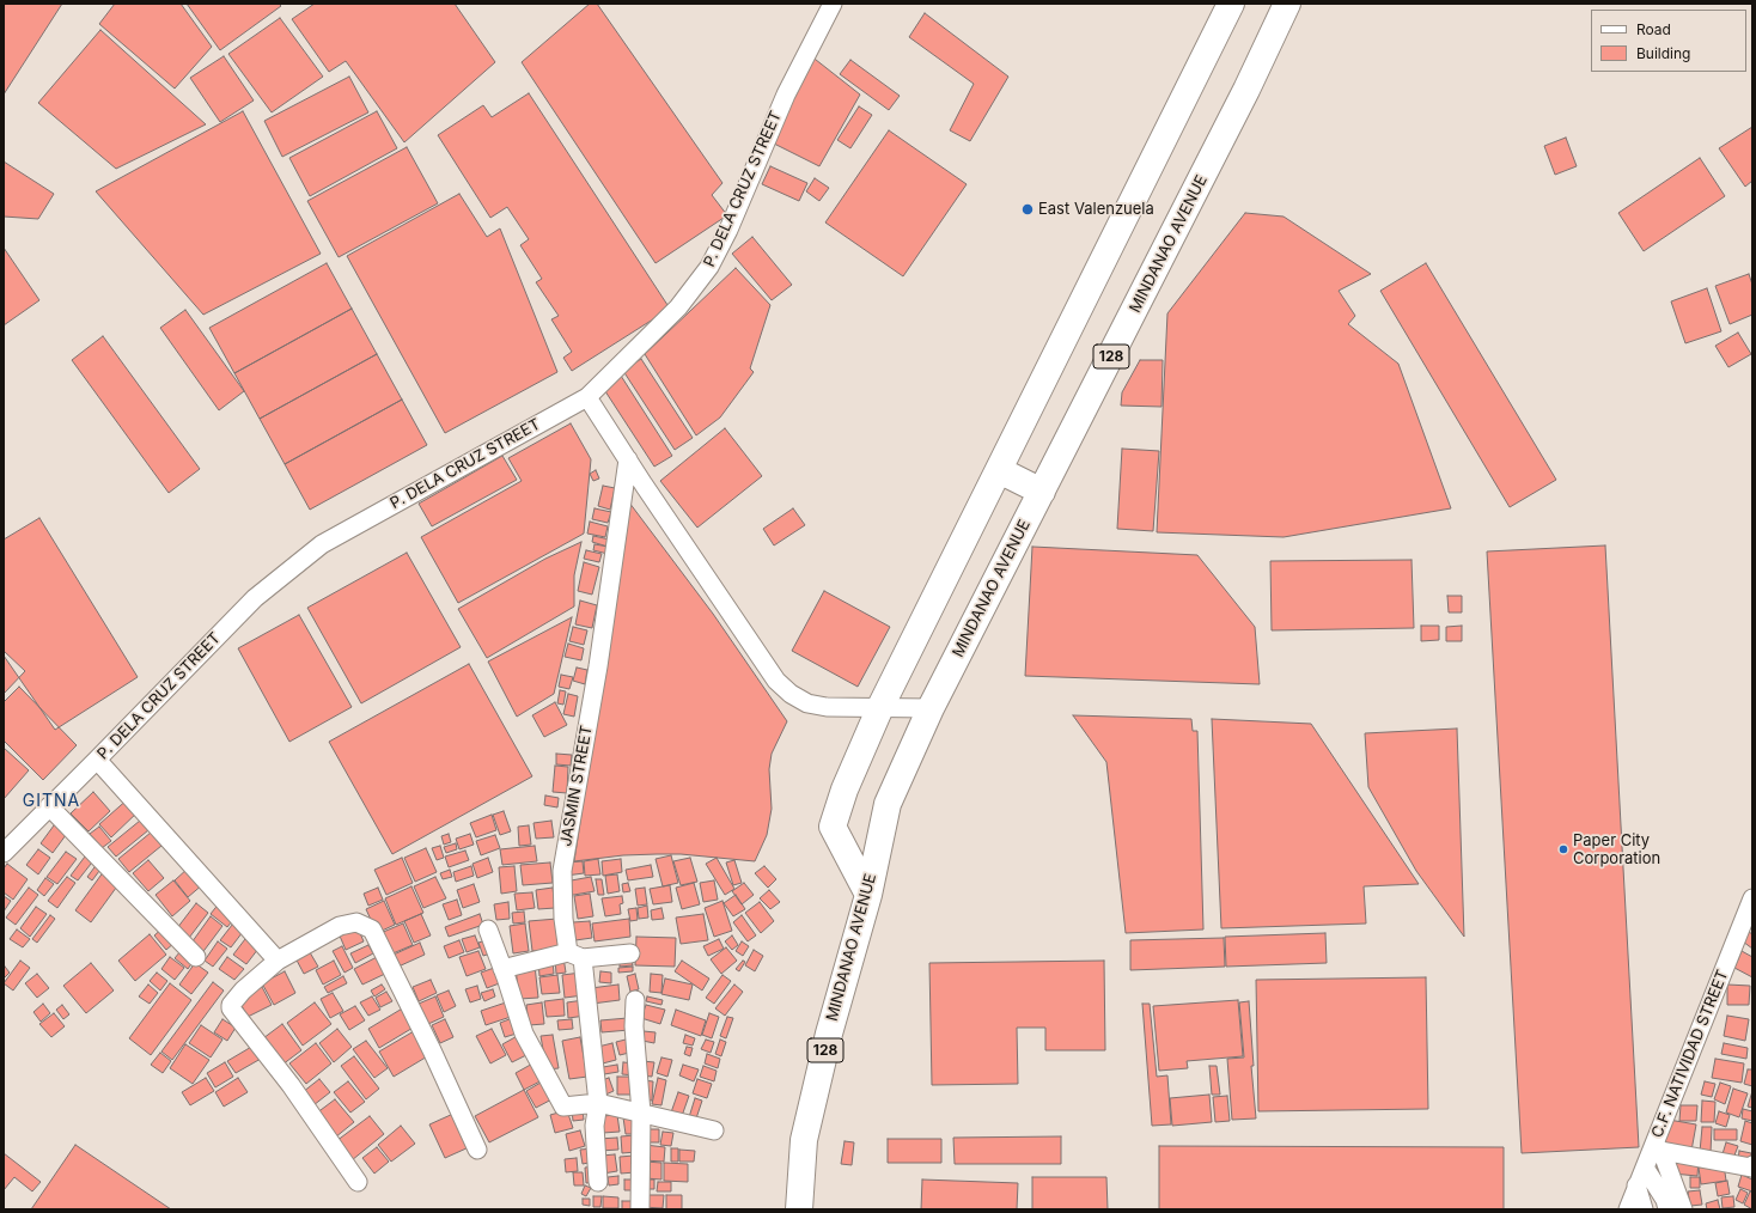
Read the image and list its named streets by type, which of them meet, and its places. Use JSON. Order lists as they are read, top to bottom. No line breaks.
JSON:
{"streets":{"main road":["MINDANAO AVENUE","128"],"street":["P. DELA CRUZ STREET","JASMIN STREET","C.F. NATIVIDAD STREET"]},"districts":["GITNA"],"places":["East Valenzuela","Paper City Corporation"],"legend":["Road","Building"]}
